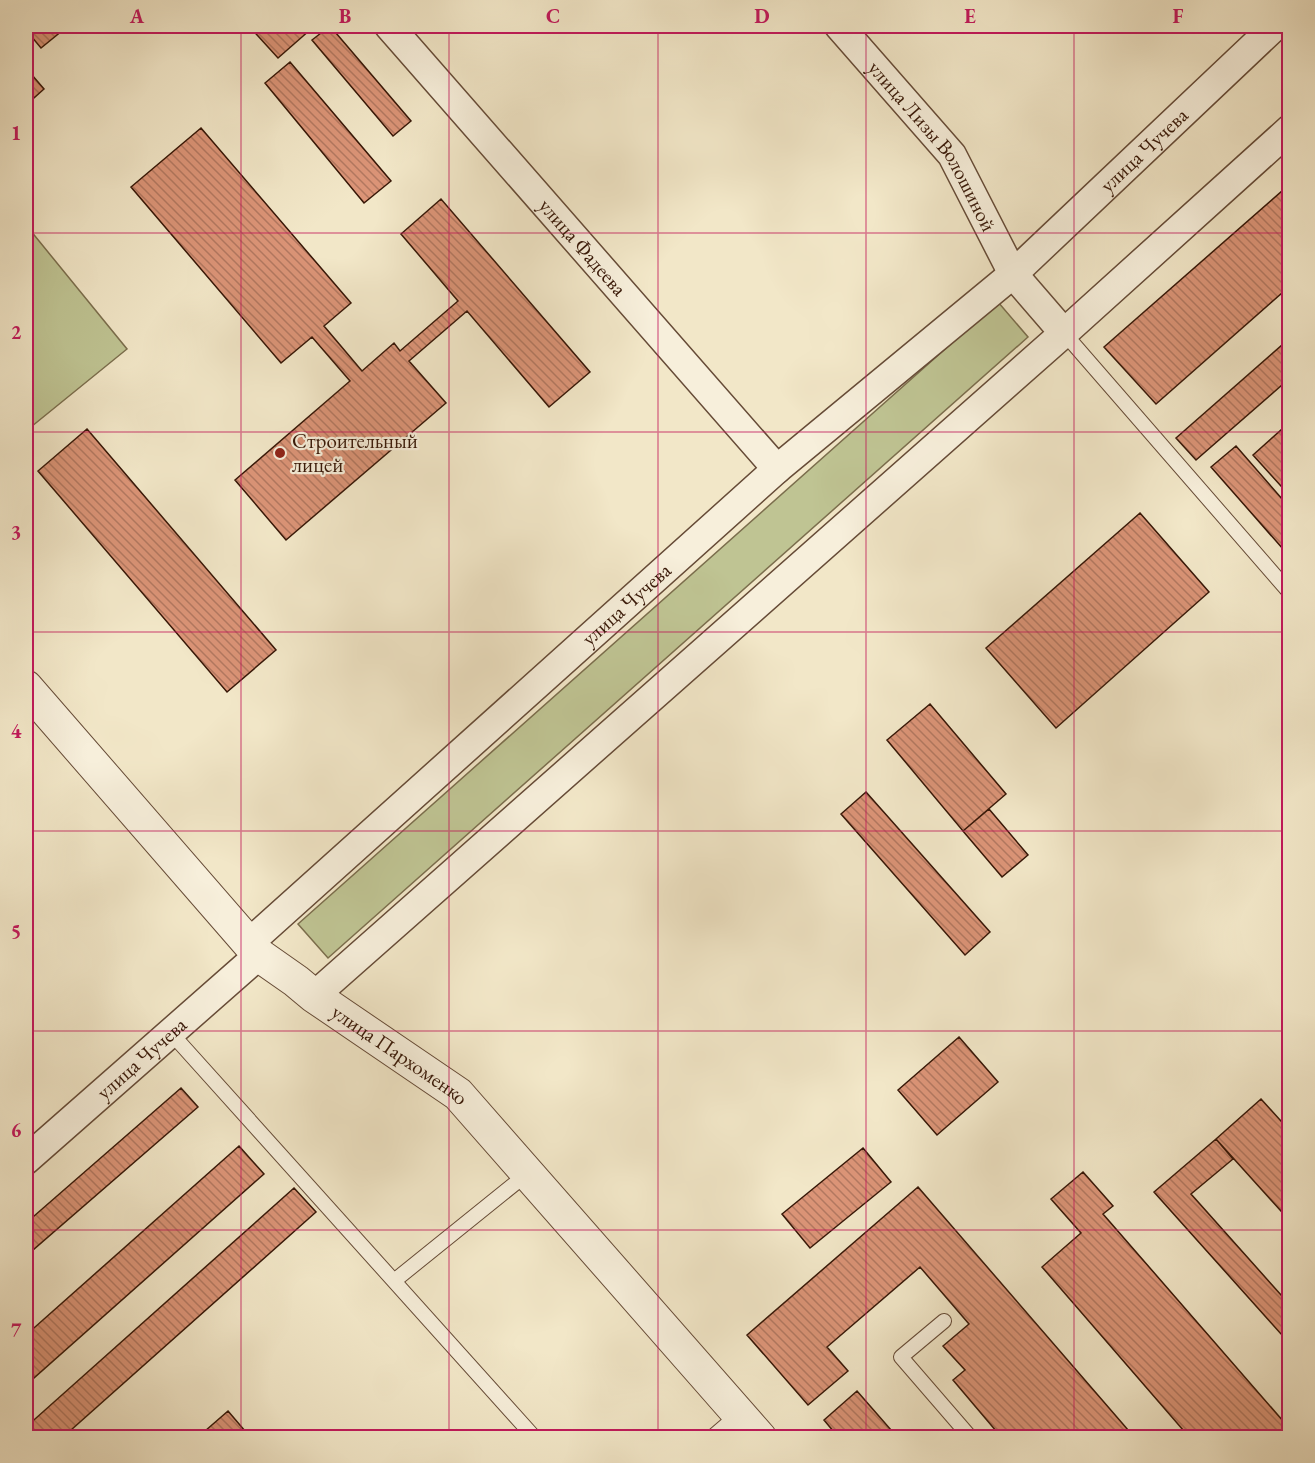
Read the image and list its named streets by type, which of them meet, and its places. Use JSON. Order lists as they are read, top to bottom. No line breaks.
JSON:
{"streets":{"street":["улица Лизы Волошиной","улица Чучева","улица Фадеева","улица Пархоменко"]},"crossings":[["улица Лизы Волошиной","улица Чучева"],["улица Чучева","улица Фадеева"],["улица Чучева","улица Пархоменко"]],"places":["Строительный лицей"],"grid":{"columns":["A","B","C","D","E","F"],"rows":["1","2","3","4","5","6","7"]}}
